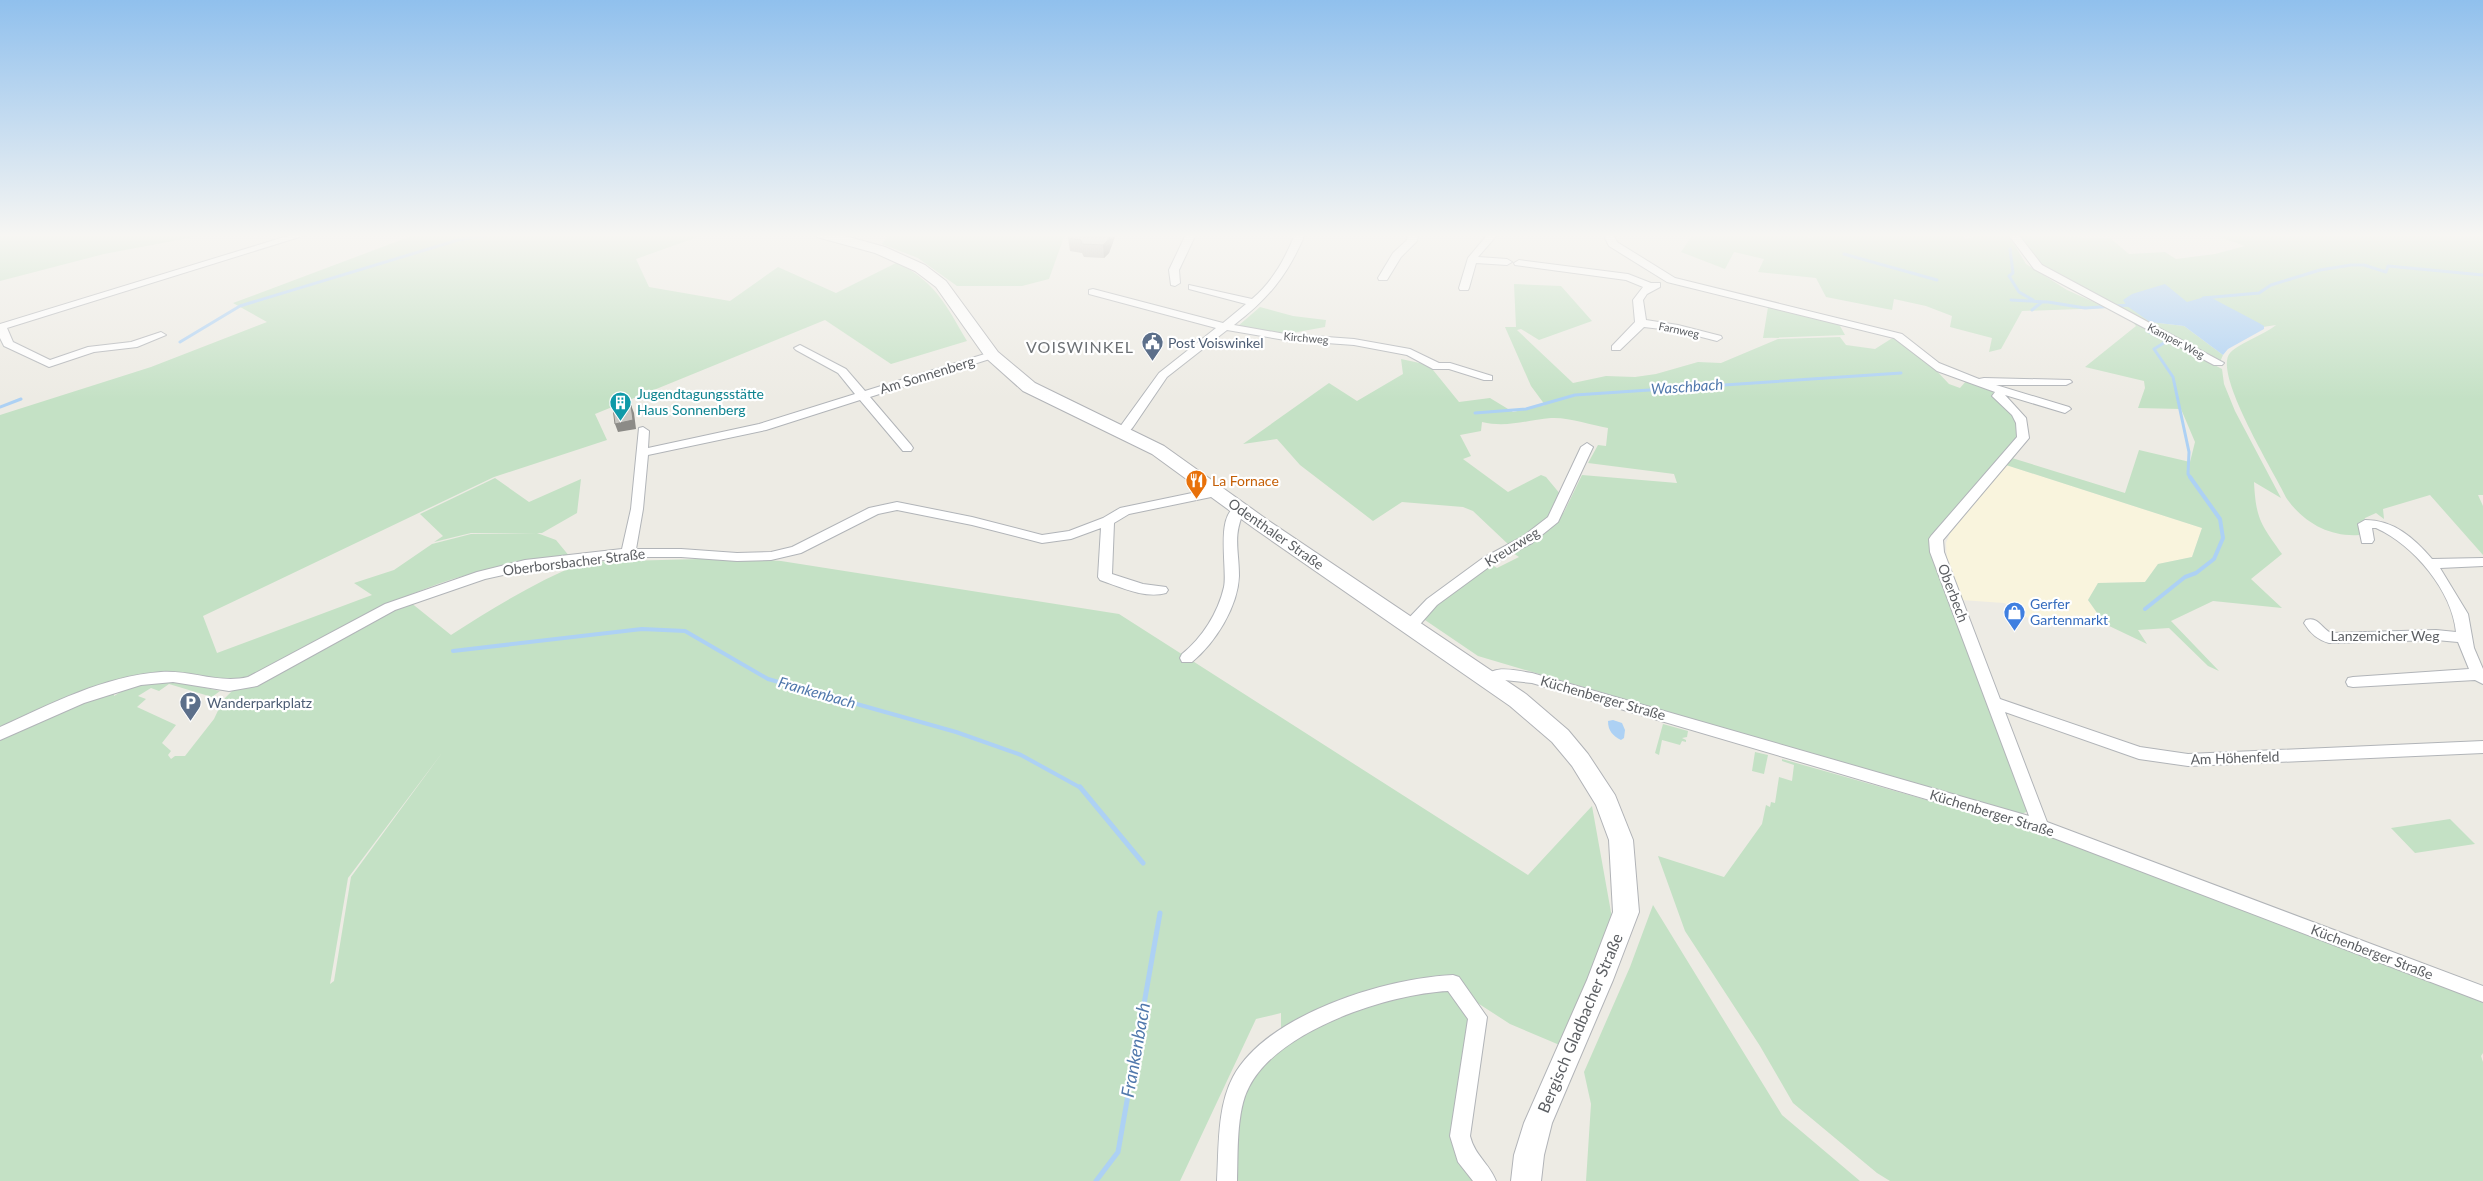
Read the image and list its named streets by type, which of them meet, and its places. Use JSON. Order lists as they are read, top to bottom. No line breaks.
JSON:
{"streets":{"main road":["Odenthaler Straße","Bergisch Gladbacher Straße"],"street":["Farnweg","Kirchweg","Kamper Weg","Am Sonnenberg","Kreuzweg","Oberborsbacher Straße","Oberbech","Lanzemicher Weg","Küchenberger Straße","Am Höhenfeld"]},"crossings":[["Am Sonnenberg","Odenthaler Straße"],["Odenthaler Straße","Kreuzweg"],["Odenthaler Straße","Oberborsbacher Straße"],["Odenthaler Straße","Küchenberger Straße"],["Odenthaler Straße","Bergisch Gladbacher Straße"],["Oberbech","Küchenberger Straße"],["Oberbech","Am Höhenfeld"]],"districts":["VOISWINKEL"],"water":["Waschbach","Frankenbach"],"places":{"public building":["Post Voiswinkel"],"building":["Jugendtagungsstätte Haus Sonnenberg"],"restaurant":["La Fornace"],"shop":["Gerfer Gartenmarkt"],"parking":["Wanderparkplatz"]}}
